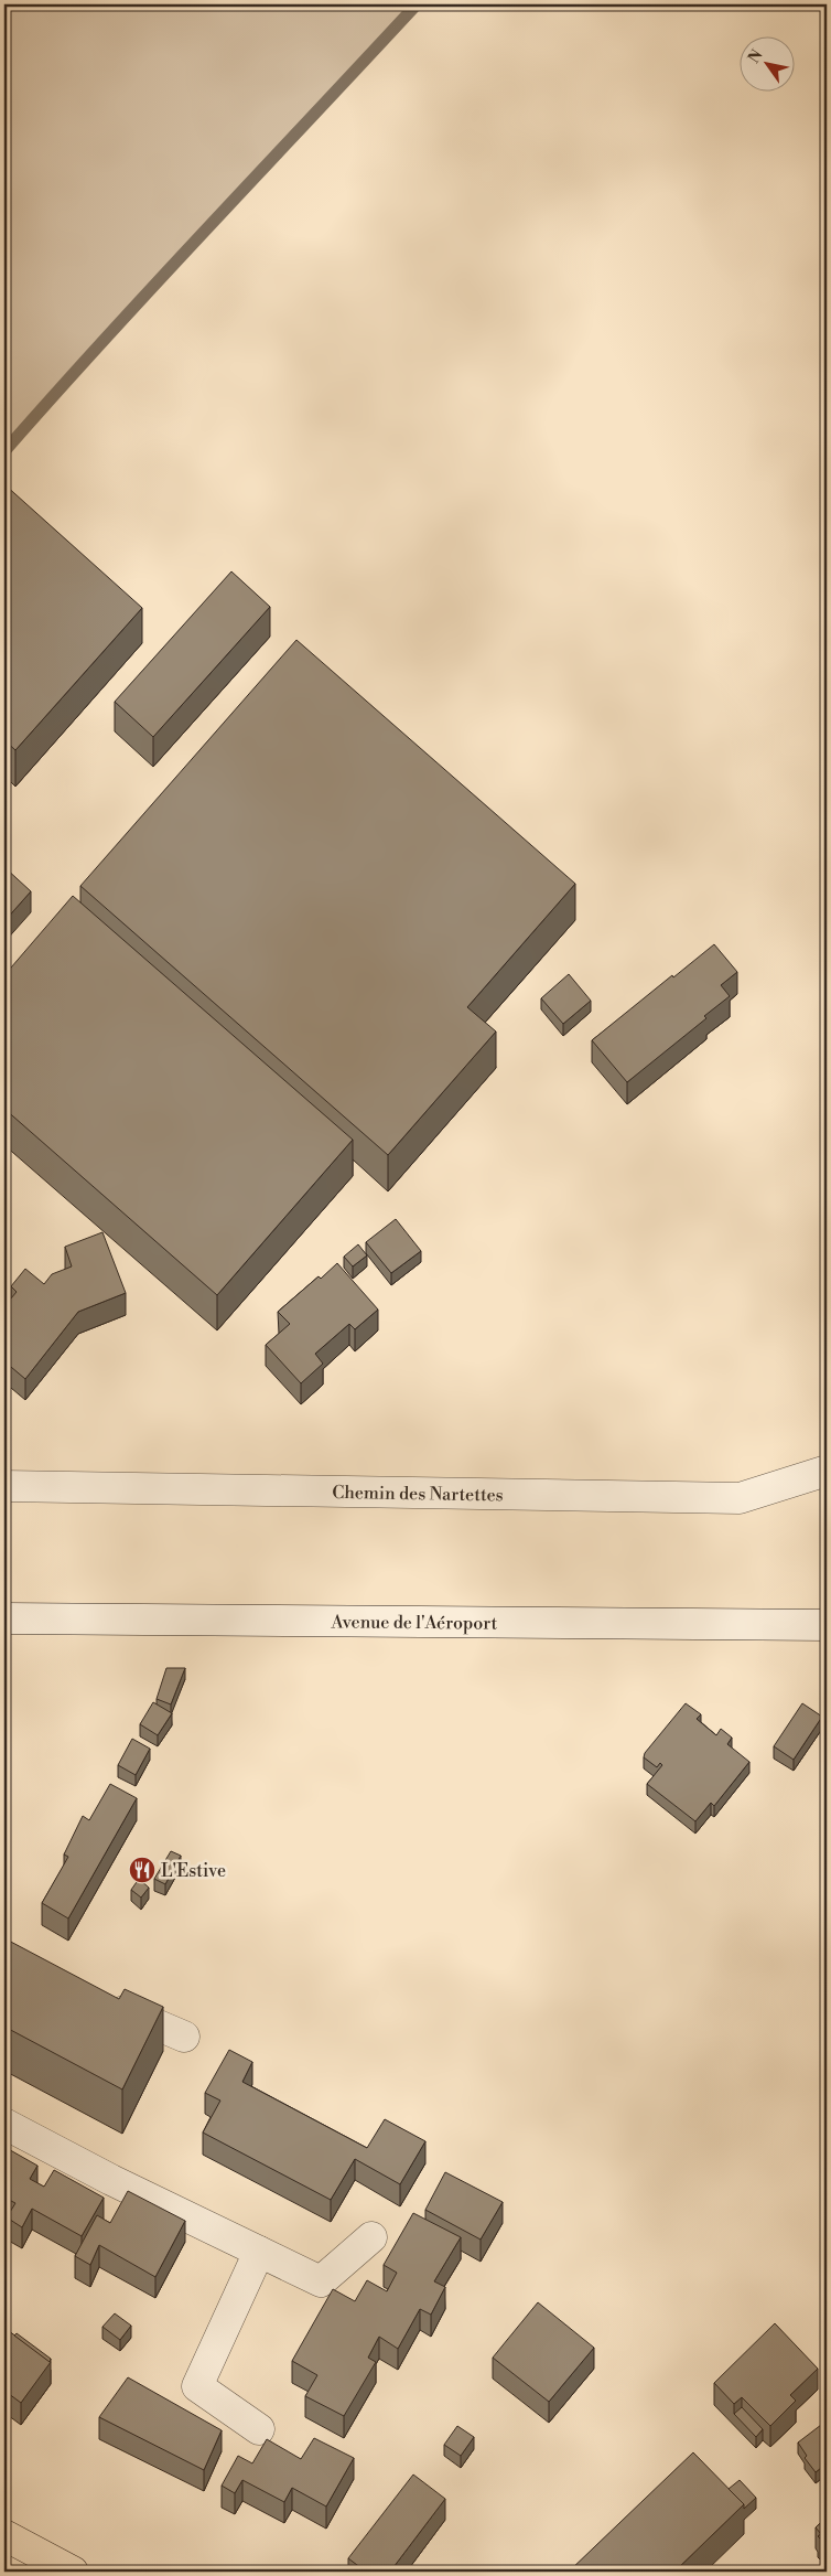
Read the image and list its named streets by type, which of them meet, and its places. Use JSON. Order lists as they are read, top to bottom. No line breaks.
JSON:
{"streets":{"street":["Chemin des Nartettes","Avenue de l'Aéroport"]},"places":{"restaurant":["L'Estive"]},"north":"top left"}
